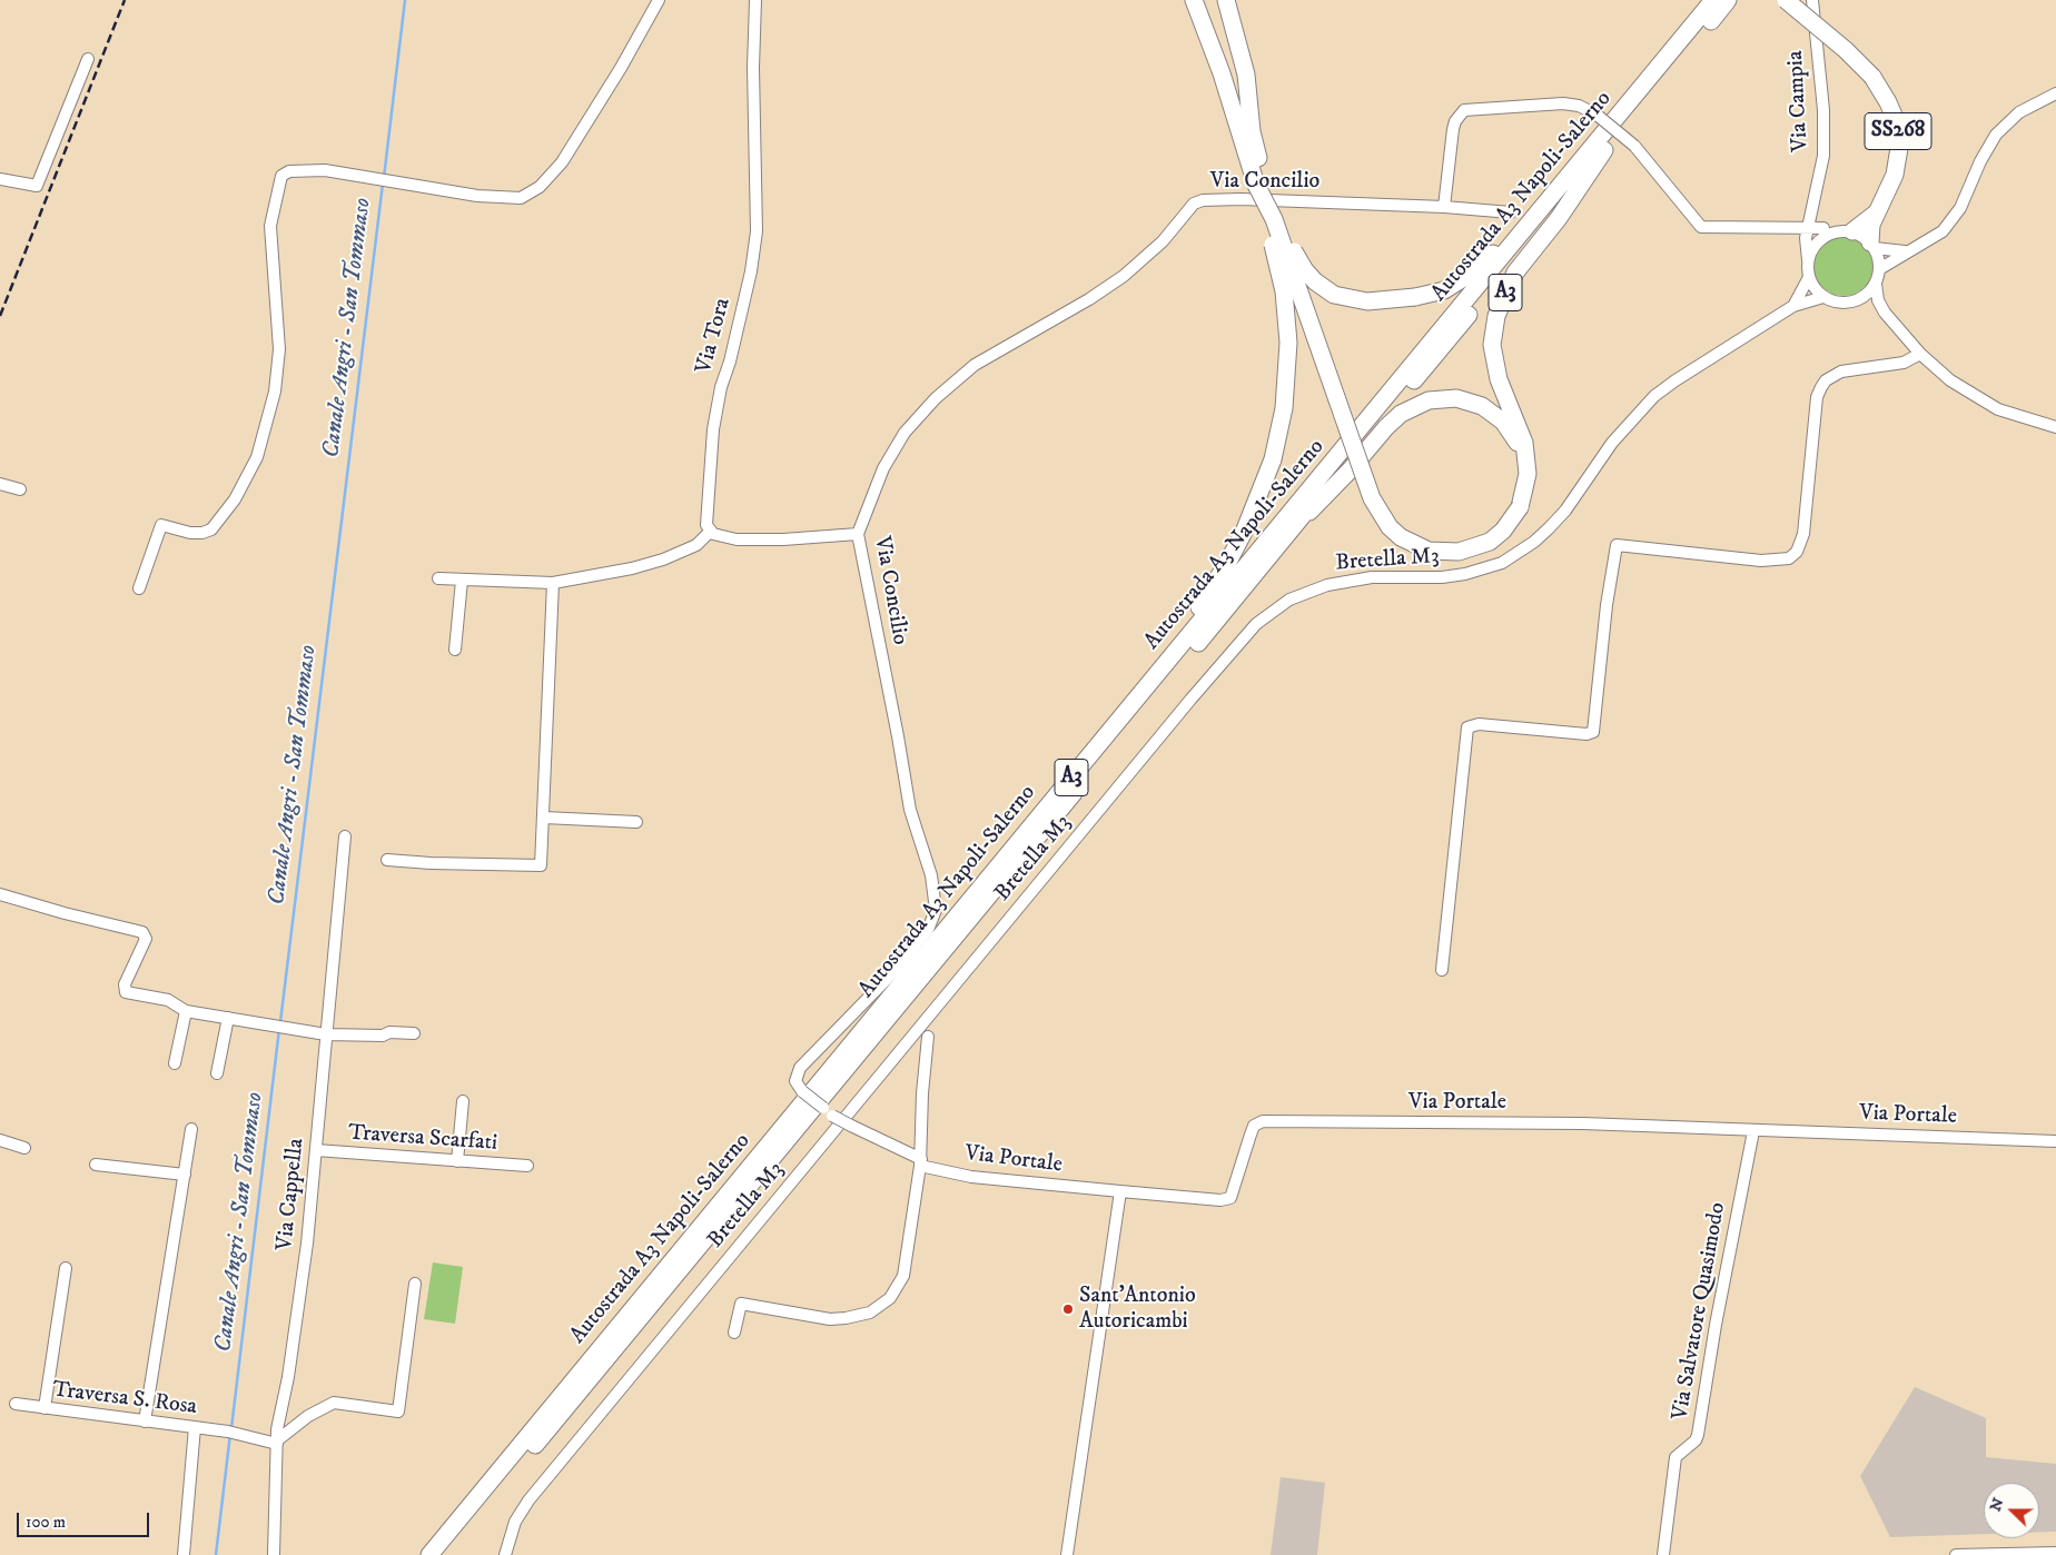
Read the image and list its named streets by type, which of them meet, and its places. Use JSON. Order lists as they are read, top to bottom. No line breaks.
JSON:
{"streets":{"highway":["SS268","Autostrada A3 Napoli-Salerno","A3"],"street":["Via Campia","Via Concilio","Via Tora","Bretella M3","Via Portale","Traversa Scarfati","Via Cappella","Via Salvatore Quasimodo","Traversa S. Rosa"]},"crossings":[["SS268","Bretella M3"],["Via Concilio","Via Portale"],["Autostrada A3 Napoli-Salerno","A3"],["Via Portale","Via Salvatore Quasimodo"],["Traversa Scarfati","Via Cappella"],["Via Cappella","Traversa S. Rosa"]],"water":["Canale Angri - San Tommaso"],"places":["Sant'Antonio Autoricambi"],"scale_bar":"100 m","north":"left"}
